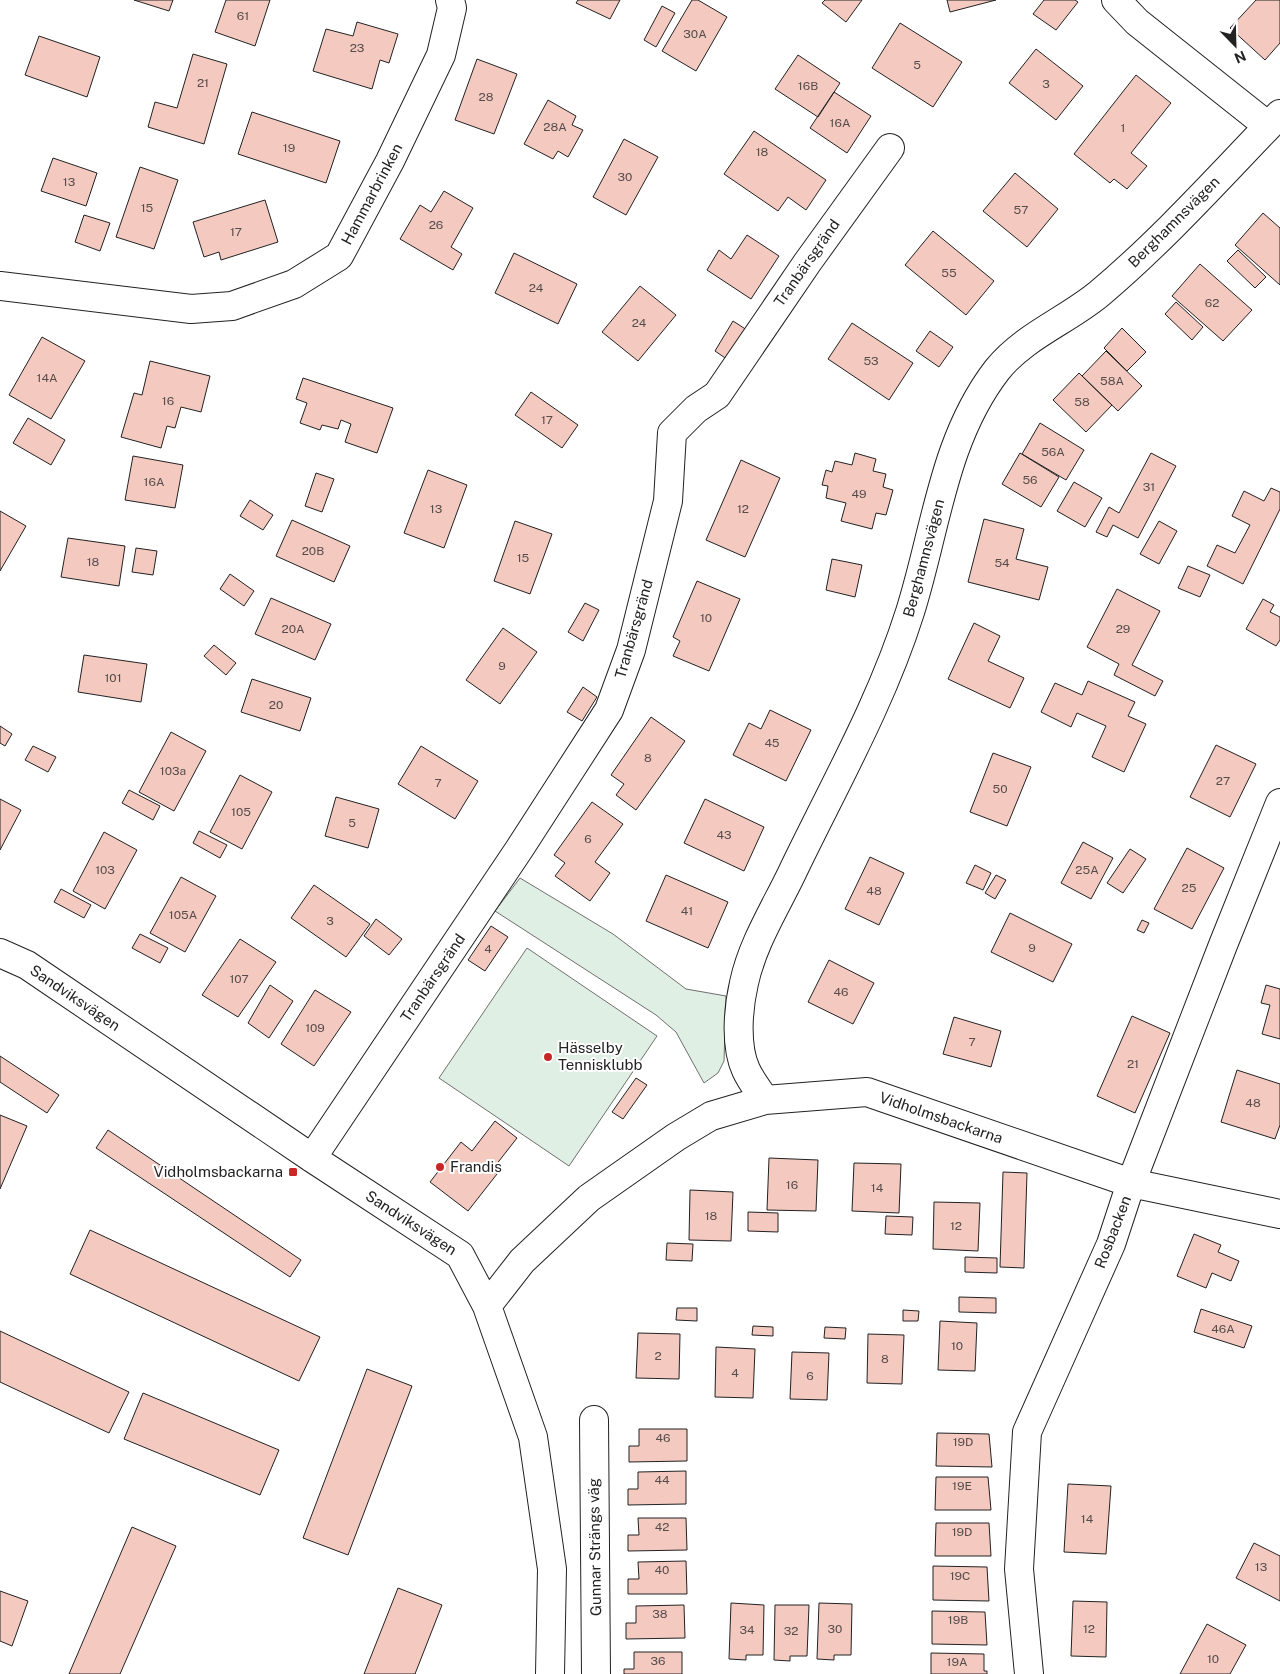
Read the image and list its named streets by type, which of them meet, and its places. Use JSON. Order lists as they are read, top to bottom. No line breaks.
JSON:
{"streets":{"street":["Hammarbrinken","Berghamnsvägen","Tranbärsgränd","Sandviksvägen","Vidholmsbackarna","Rosbacken","Gunnar Strängs väg"]},"crossings":[["Berghamnsvägen","Vidholmsbackarna"],["Tranbärsgränd","Sandviksvägen"],["Sandviksvägen","Vidholmsbackarna"],["Vidholmsbackarna","Rosbacken"]],"places":{"other":["Hässelby Tennisklubb","Frandis"],"transit":["Vidholmsbackarna"]},"house_numbers":["61","30A","23","5","21","3","16B","28","16A","28A","1","19","18","30","13","15","57","26","17","55","24","62","24","53","14A","58A","16","58","17","56A","56","16A","31","49","13","12","20B","15","18","54","10","20A","29","9","101","20","45","8","103a","27","7","50","105","5","43","6","103","25A","25","48","41","105A","3","9","4","107","46","109","7","21","48","16","14","18","12","46A","10","2","8","4","6","46","19D","44","19E","14","42","19D","13","40","19C","38","19B","30","12","34","32","10","36","19A"],"north":"bottom right"}
